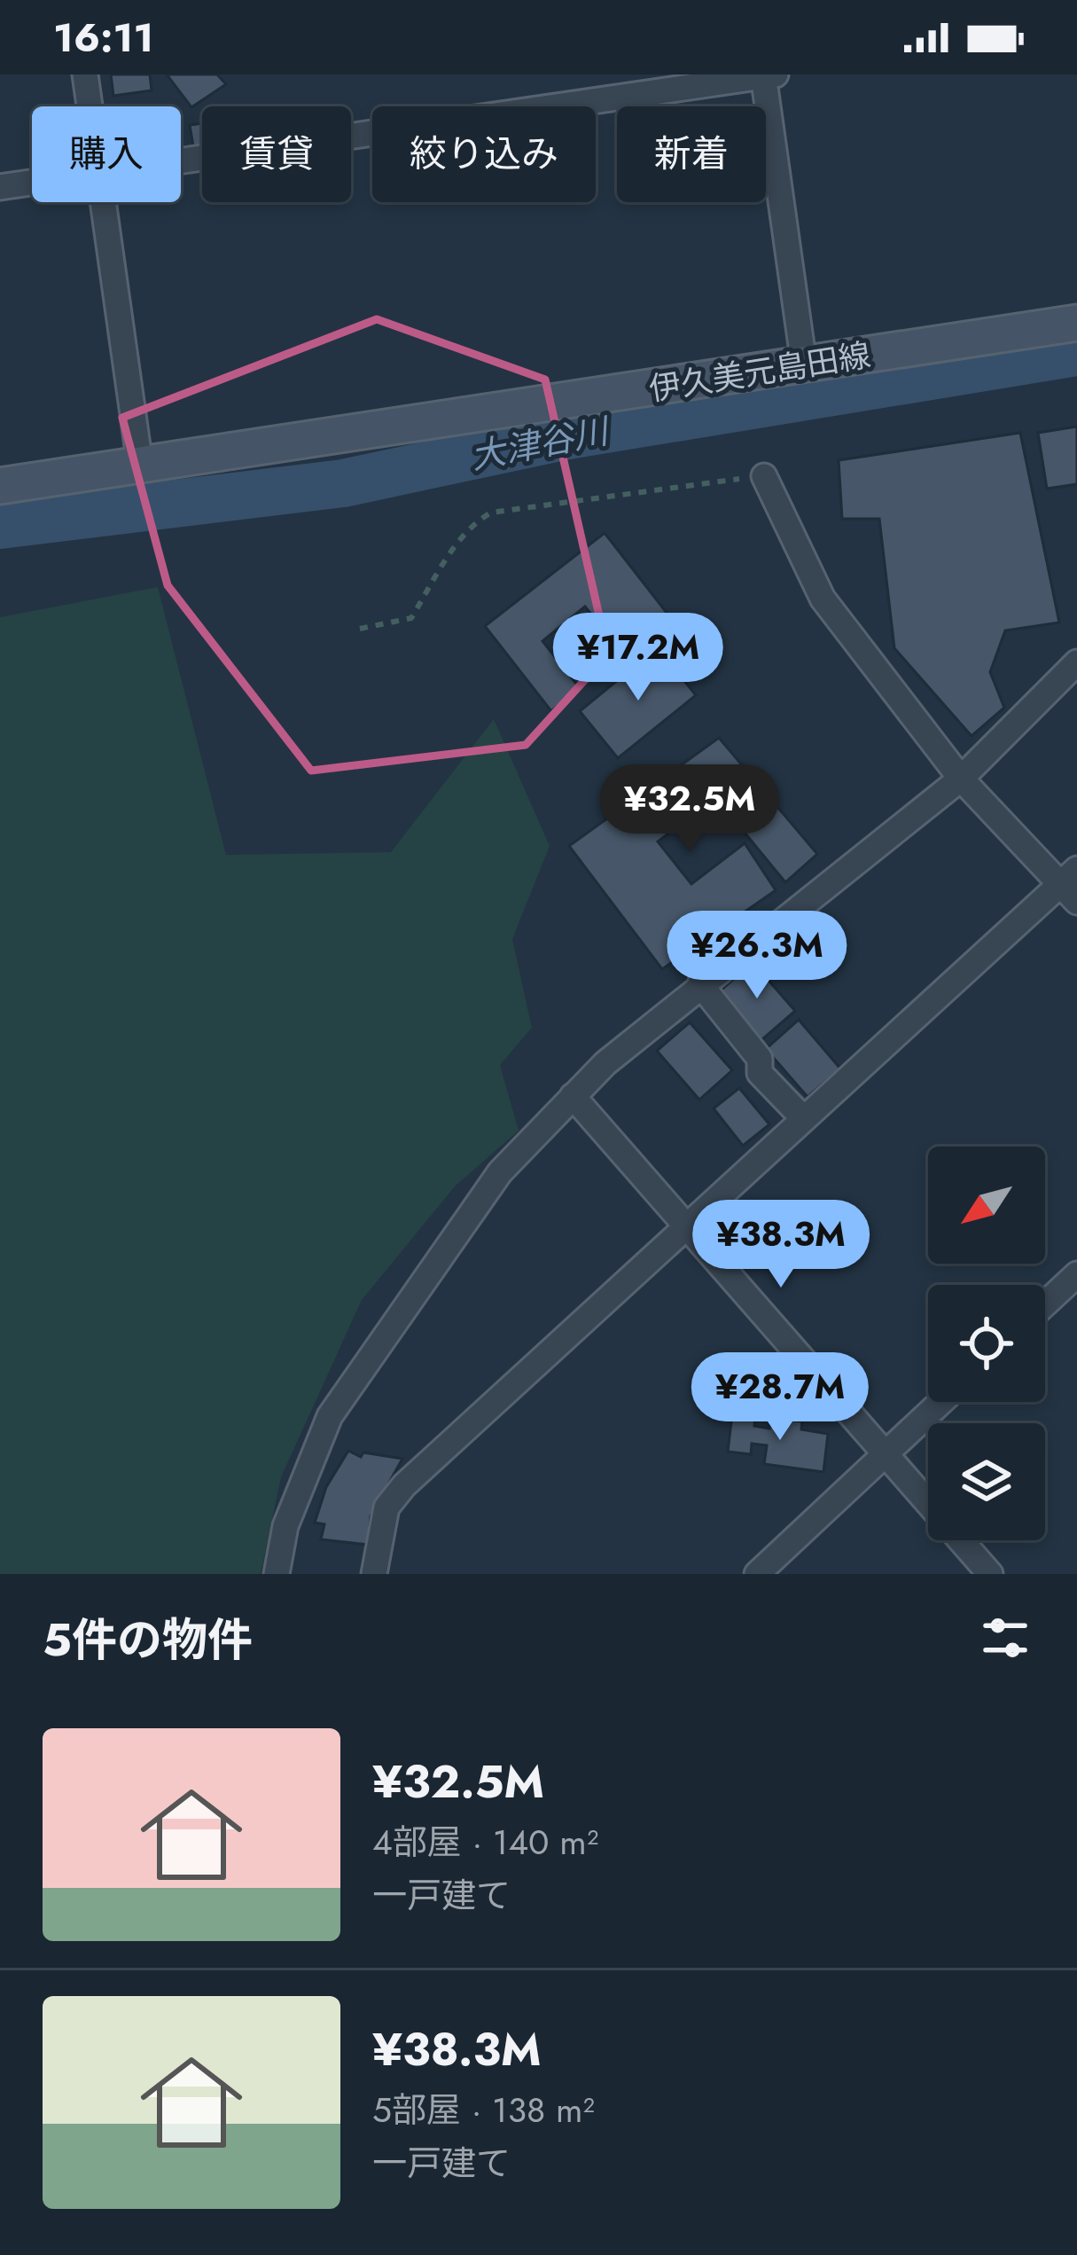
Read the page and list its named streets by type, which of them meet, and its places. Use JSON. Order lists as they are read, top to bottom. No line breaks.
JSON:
{"streets":{"main road":["伊久美元島田線"]},"water":["大津谷川"],"north":"bottom left","page":{"status":"16:11","chip":["購入","賃貸","絞り込み","新着"],"price":["¥17.2M","¥32.5M","¥26.3M","¥38.3M","¥28.7M"],"heading":"5件の物件","list":[{"name":"¥32.5M","note":"4部屋 · 140 m² · 一戸建て"},{"name":"¥38.3M","note":"5部屋 · 138 m² · 一戸建て"}]}}
